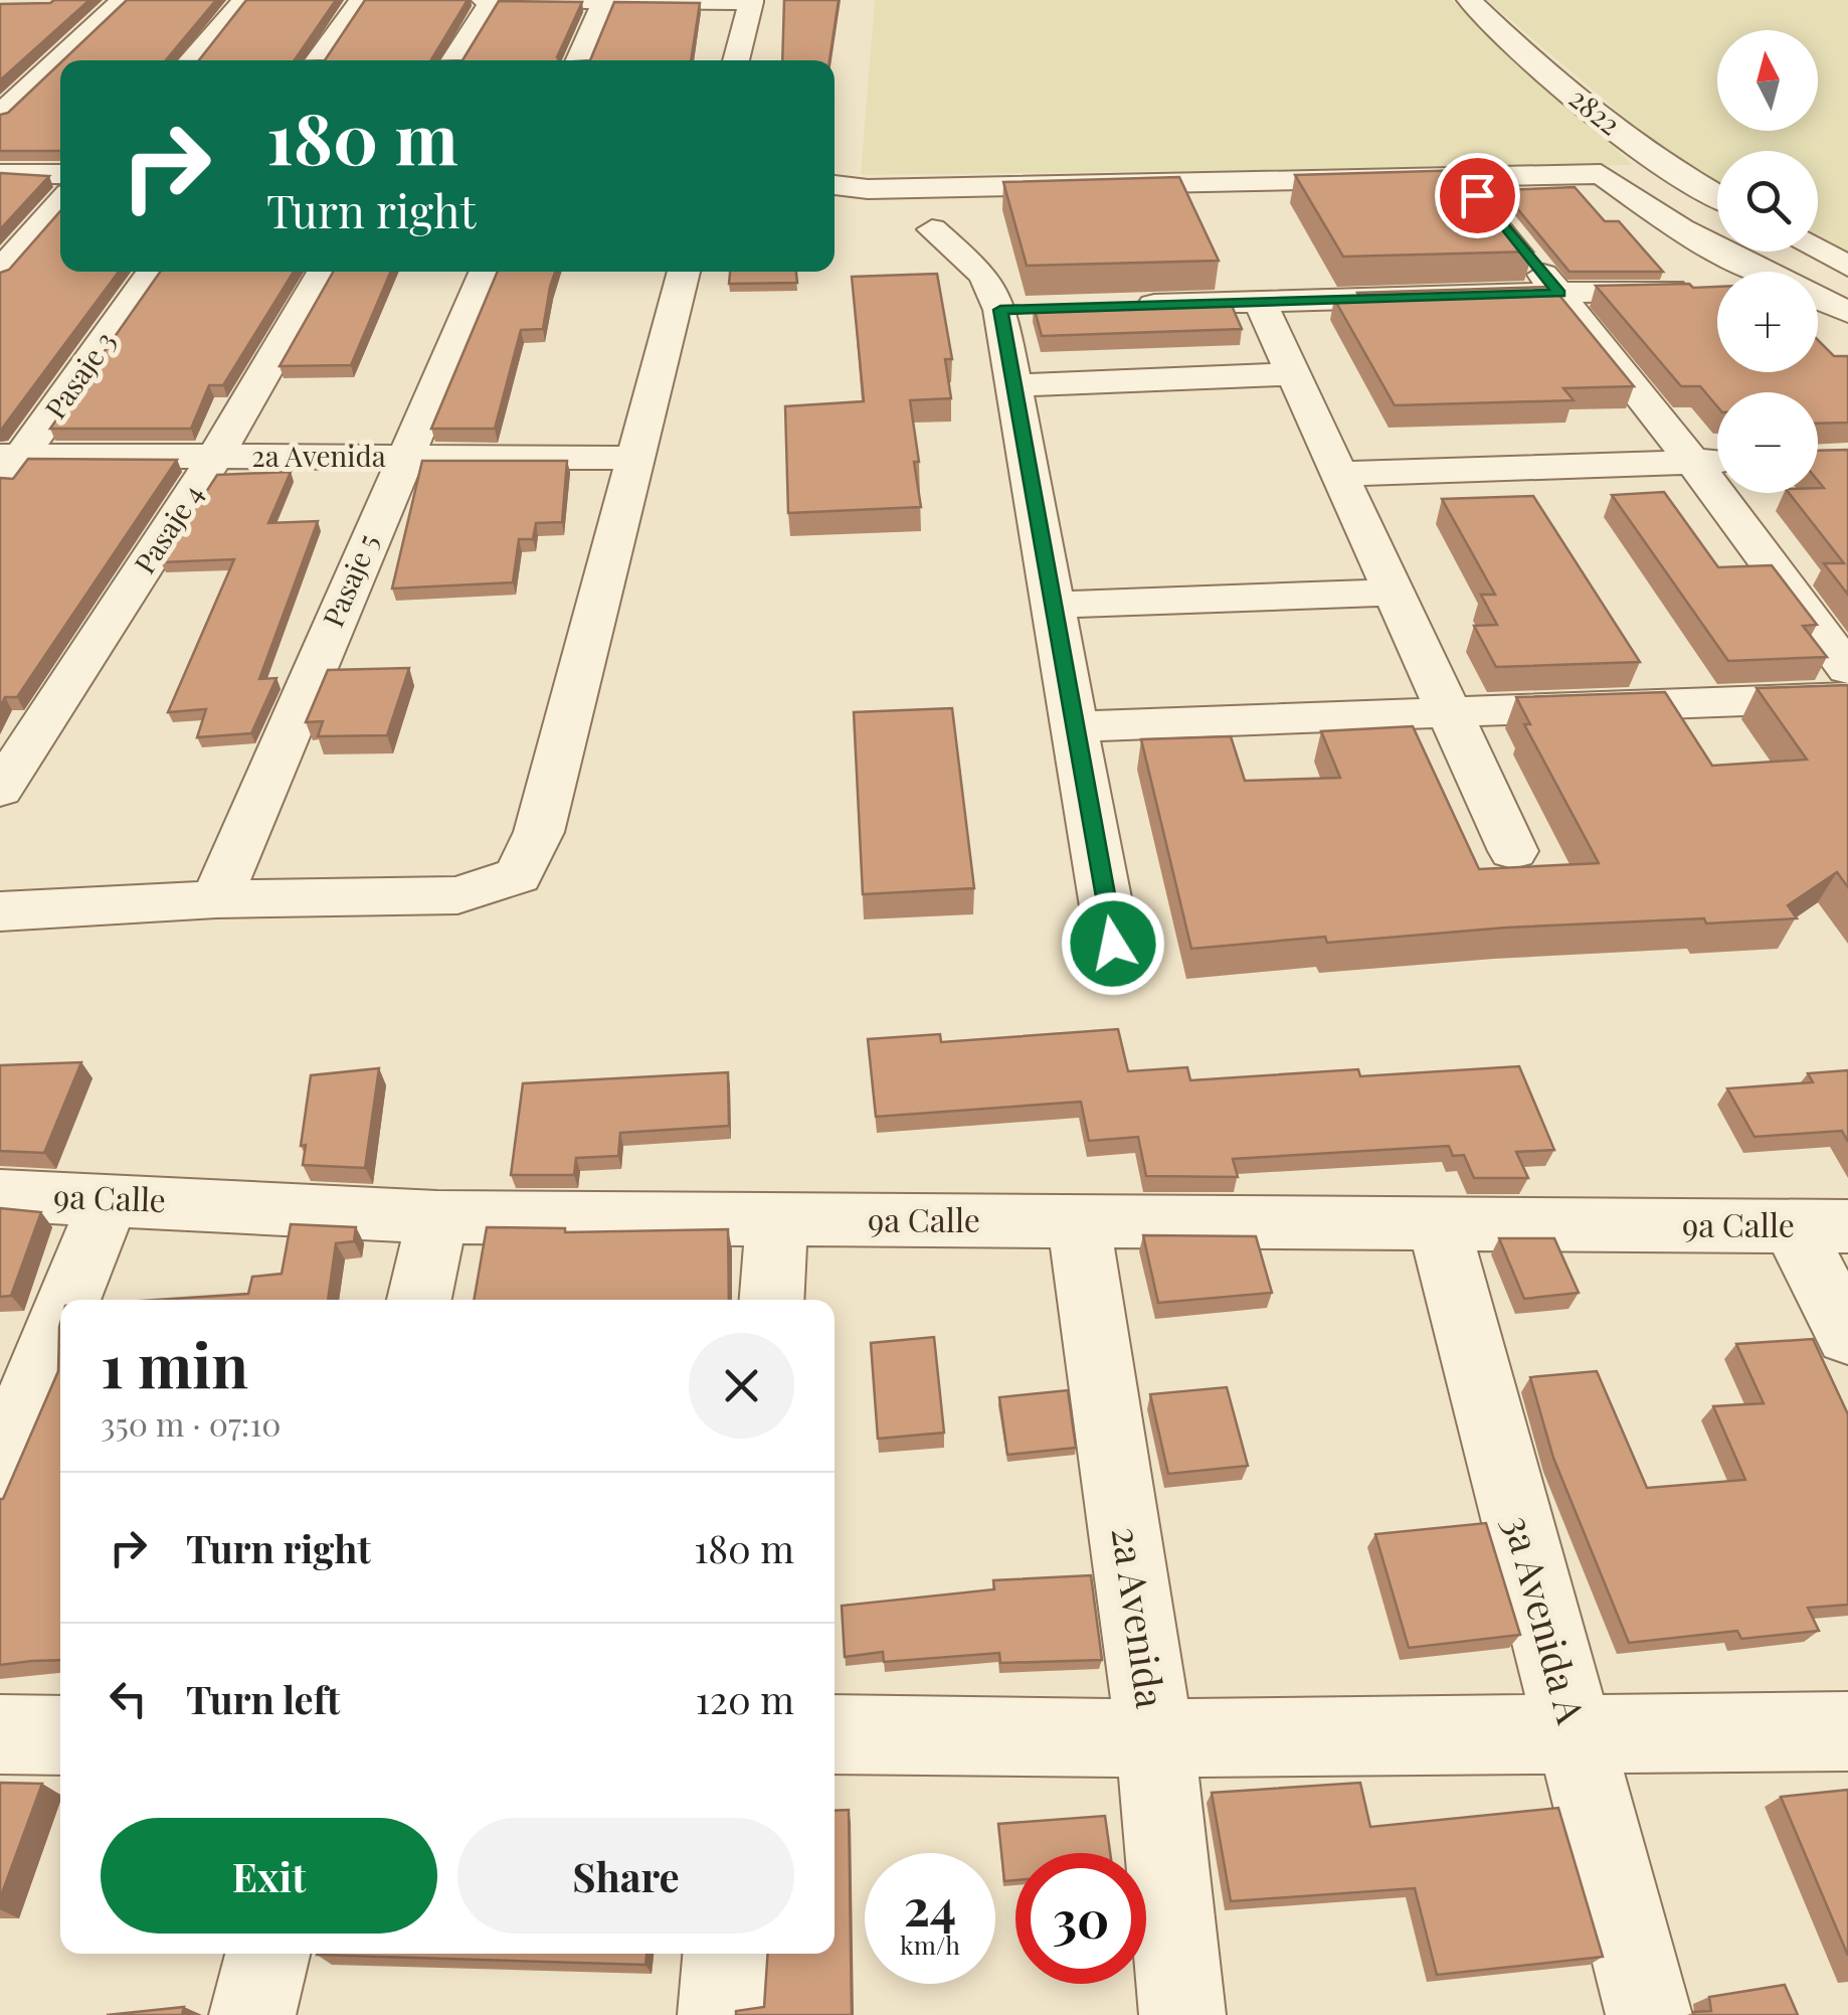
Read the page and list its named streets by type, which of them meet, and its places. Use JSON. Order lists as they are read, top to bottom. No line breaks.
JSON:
{"streets":{"street":["2822","Pasaje 3","2a Avenida","Pasaje 4","Pasaje 5","9a Calle","3a Avenida A"]},"crossings":[["Pasaje 3","2a Avenida"],["2a Avenida","Pasaje 4"],["2a Avenida","Pasaje 5"],["2a Avenida","9a Calle"],["9a Calle","3a Avenida A"]],"north":"top","page":{"map_buttons":["+","−"],"turn":["180 m","Turn right"],"heading":["1 min","350 m · 07:10"],"list":[{"name":"Turn right","value":"180 m"},{"name":"Turn left","value":"120 m"}],"buttons":["Exit","Share"],"speed":"24 km/h","limit":"30"}}
